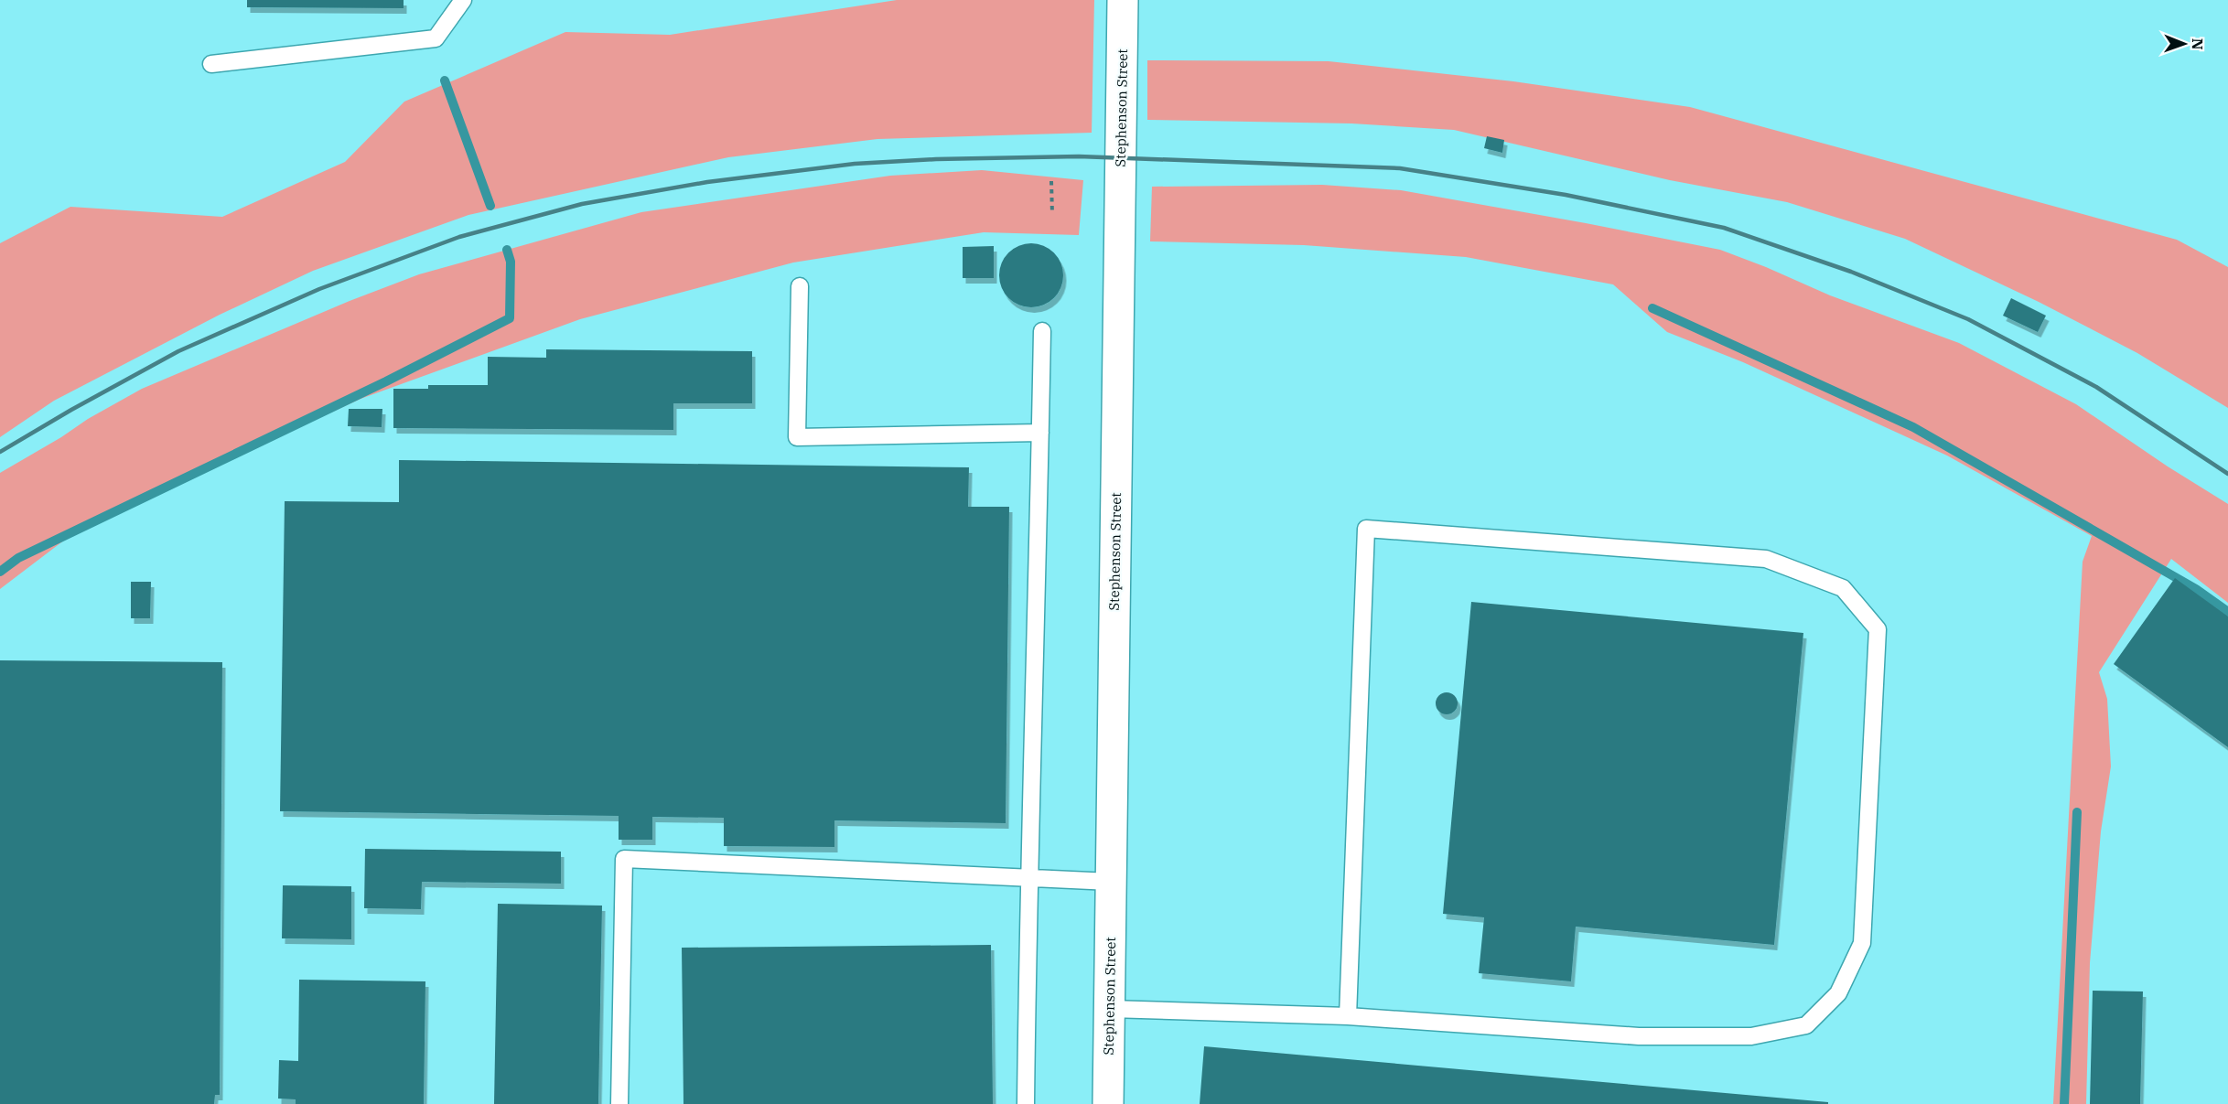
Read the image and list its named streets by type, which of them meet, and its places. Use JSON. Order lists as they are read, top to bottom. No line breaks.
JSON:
{"streets":{"street":["Stephenson Street"]},"north":"right"}
